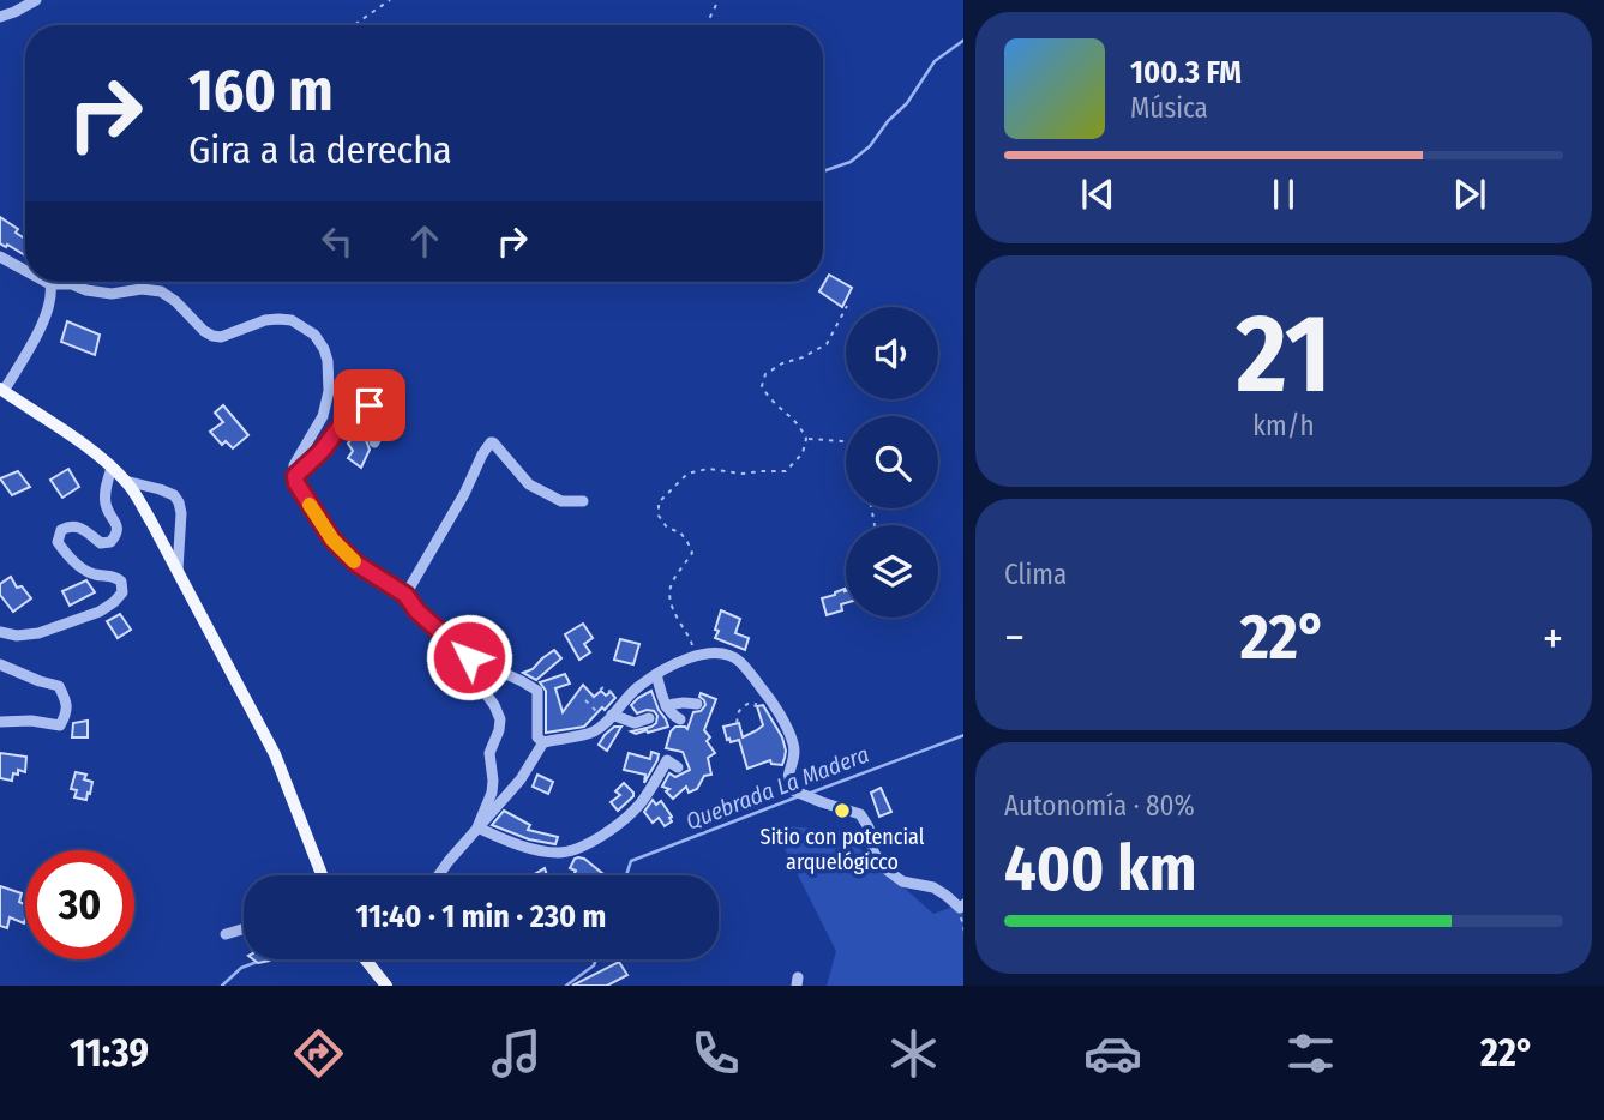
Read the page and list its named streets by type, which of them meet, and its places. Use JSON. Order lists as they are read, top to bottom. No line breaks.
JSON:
{"water":["Quebrada La Madera"],"places":["Sitio con potencial arquelógicco"],"page":{"turn":["160 m","Gira a la derecha"],"song":["100.3 FM","Música"],"tile":[["21","km/h"],"Clima",["Autonomía · 80%","400 km"]],"heat":["−","22°","+"],"limit":"30","trip":"11:40 · 1 min · 230 m","tabs":["11:39","22°"]}}
